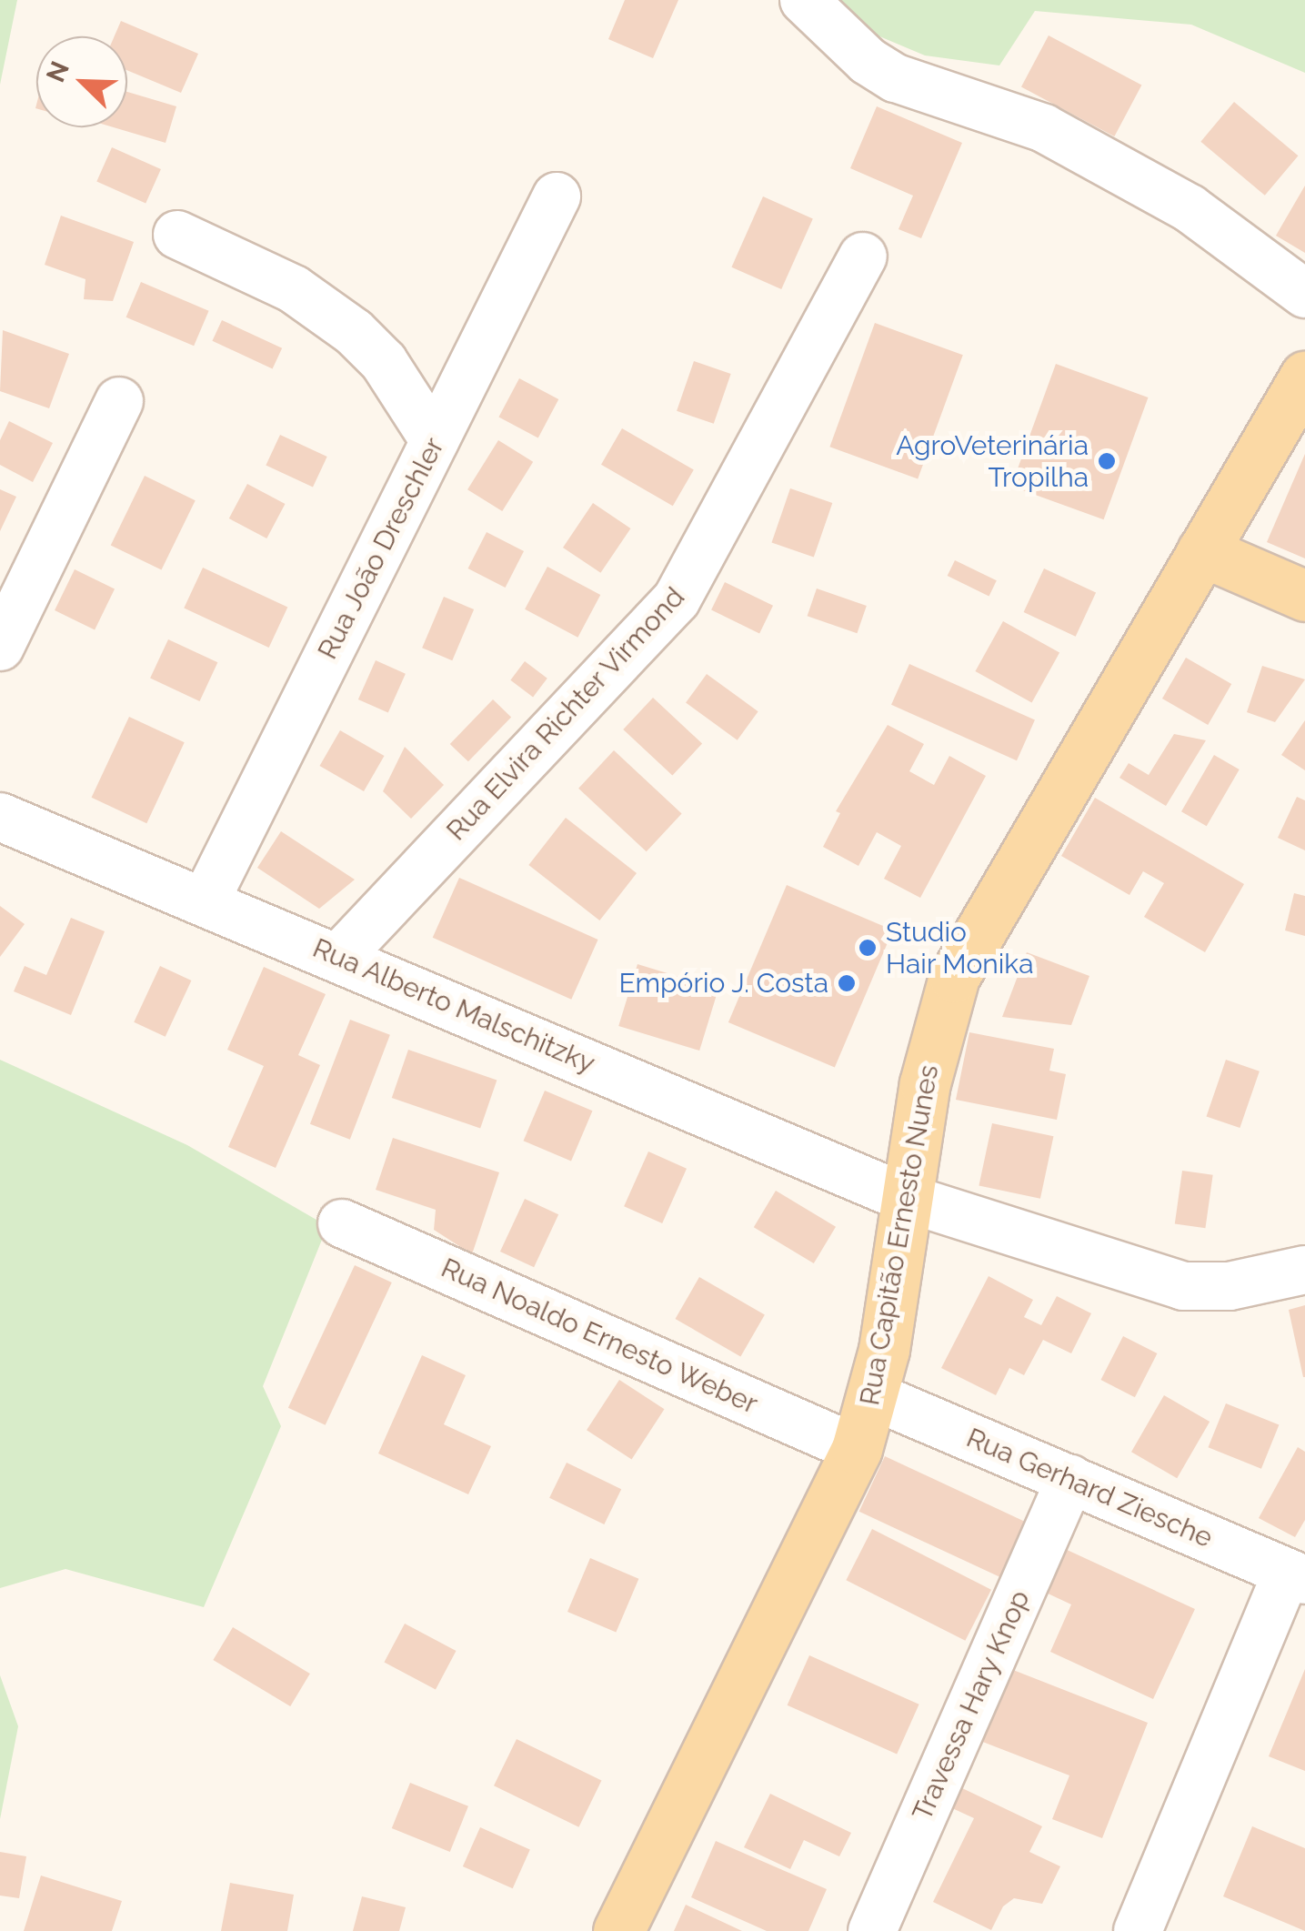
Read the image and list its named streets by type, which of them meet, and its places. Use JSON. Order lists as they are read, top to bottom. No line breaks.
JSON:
{"streets":{"main road":["Rua Capitão Ernesto Nunes"],"street":["Rua João Dreschler","Rua Elvira Richter Virmond","Rua Alberto Malschitzky","Rua Noaldo Ernesto Weber","Rua Gerhard Ziesche","Travessa Hary Knop"]},"crossings":[["Rua João Dreschler","Rua Alberto Malschitzky"],["Rua Elvira Richter Virmond","Rua Alberto Malschitzky"],["Rua Alberto Malschitzky","Rua Capitão Ernesto Nunes"],["Rua Capitão Ernesto Nunes","Rua Noaldo Ernesto Weber"],["Rua Capitão Ernesto Nunes","Rua Gerhard Ziesche"],["Rua Gerhard Ziesche","Travessa Hary Knop"]],"places":["AgroVeterinária Tropilha","Studio Hair Monika","Empório J. Costa"],"north":"top left"}
